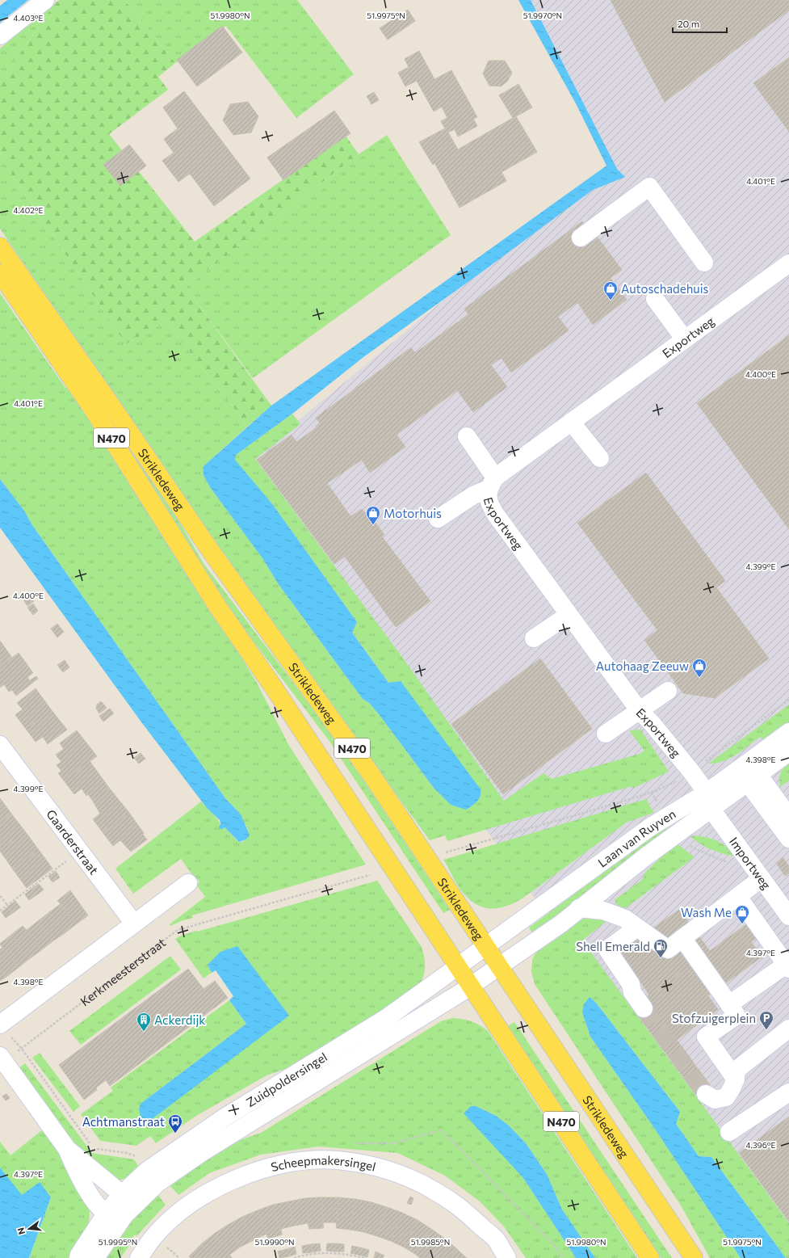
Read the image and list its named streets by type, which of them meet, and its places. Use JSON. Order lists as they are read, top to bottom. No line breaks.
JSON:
{"streets":{"main road":["N470","Strikledeweg"],"street":["Exportweg","Laan van Ruyven","Gaarderstraat","Importweg","Zuidpoldersingel","Scheepmakersingel"],"path":["Kerkmeesterstraat"]},"crossings":[["Exportweg","Laan van Ruyven"],["Exportweg","Importweg"],["Strikledeweg","Laan van Ruyven"],["Strikledeweg","Zuidpoldersingel"],["Laan van Ruyven","Importweg"],["Laan van Ruyven","Zuidpoldersingel"]],"places":{"shop":["Autoschadehuis","Motorhuis","Autohaag Zeeuw","Wash Me"],"fuel station":["Shell Emerald"],"parking":["Stofzuigerplein"],"building":["Ackerdijk"],"bus stop":["Achtmanstraat"]},"scale_bar":"20 m","north":"left","coordinates":["51.9980°N","51.9975°N","51.9970°N","4.403°E","4.401°E","4.402°E","4.400°E","4.399°E","4.398°E","4.397°E","4.396°E","51.9995°N","51.9990°N","51.9985°N"]}
